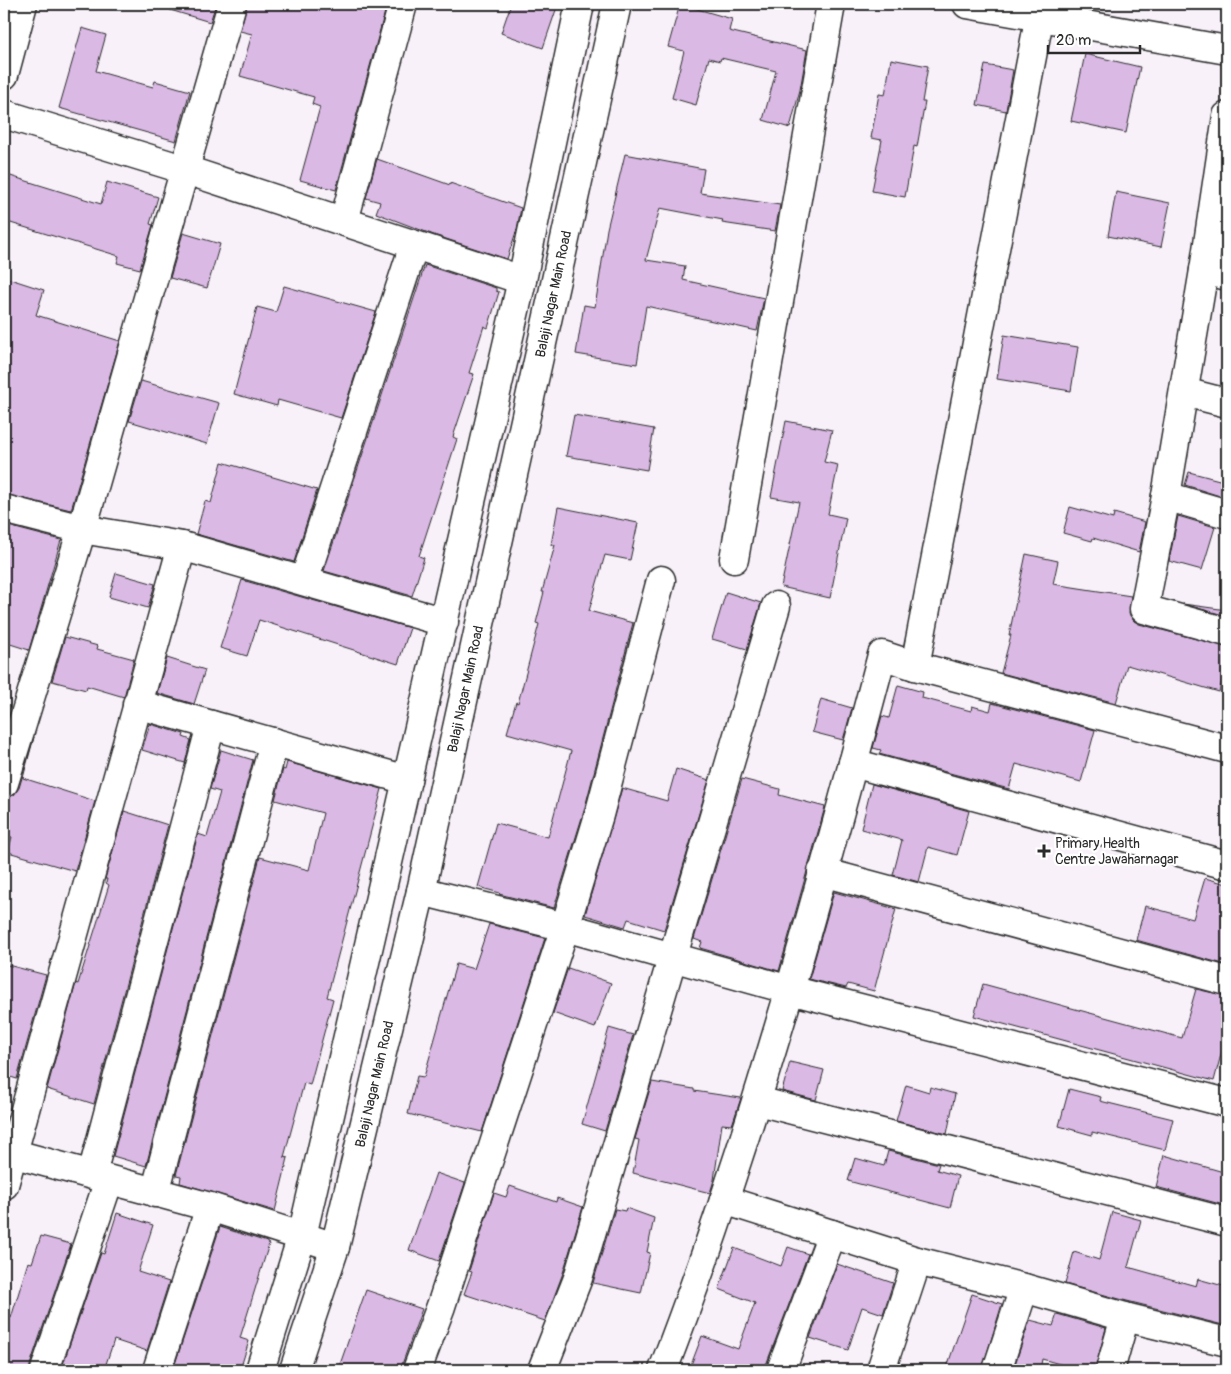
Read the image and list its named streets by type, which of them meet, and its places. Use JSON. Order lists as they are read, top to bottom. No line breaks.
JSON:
{"streets":{"street":["Balaji Nagar Main Road"]},"places":{"health":["Primary Health Centre Jawaharnagar"]},"scale_bar":"20 m"}
